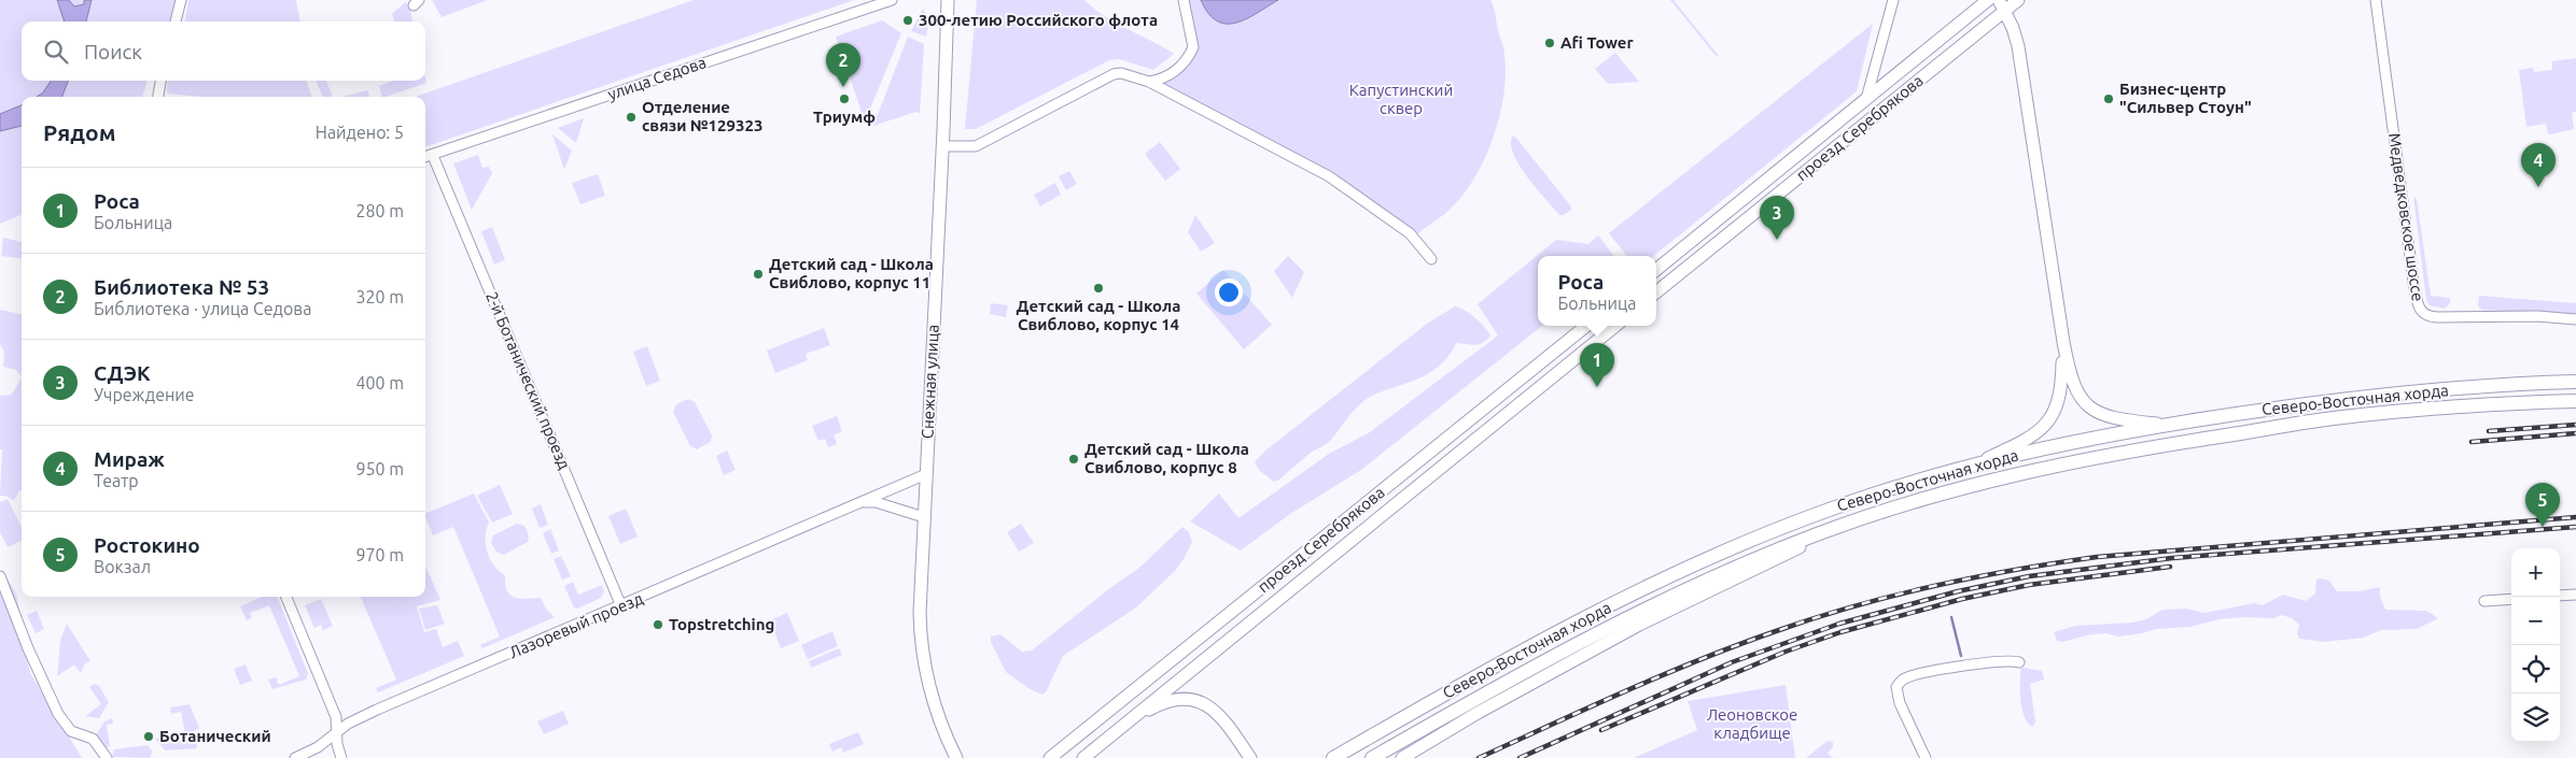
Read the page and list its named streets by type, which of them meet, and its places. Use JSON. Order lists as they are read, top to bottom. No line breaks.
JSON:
{"streets":{"main road":["проезд Серебрякова","Снежная улица","Северо-Восточная хорда"],"street":["улица Седова","Медведковское шоссе","2-й Ботанический проезд","Лазоревый проезд"]},"crossings":[["улица Седова","2-й Ботанический проезд"],["2-й Ботанический проезд","Лазоревый проезд"],["Снежная улица","Лазоревый проезд"]],"parks":["Капустинский сквер","Леоновское кладбище"],"places":["300-летию Российского флота","Afi Tower","Триумф","Бизнес-центр \"Сильвер Стоун\"","Отделение связи №129323","Детский сад - Школа Свиблово, корпус 11","Детский сад - Школа Свиблово, корпус 14","Детский сад - Школа Свиблово, корпус 8","Topstretching","Ботанический"],"page":{"search":"Поиск","pins":["2","4","3","1","5"],"heading":["Рядом","Найдено: 5"],"list":[{"mark":"1","name":"Роса","note":"Больница","value":"280 m"},{"mark":"2","name":"Библиотека № 53","note":"Библиотека · улица Седова","value":"320 m"},{"mark":"3","name":"СДЭК","note":"Учреждение","value":"400 m"},{"mark":"4","name":"Мираж","note":"Театр","value":"950 m"},{"mark":"5","name":"Ростокино","note":"Вокзал","value":"970 m"}],"popup":["Роса","Больница"],"map_buttons":["+","−"]}}
